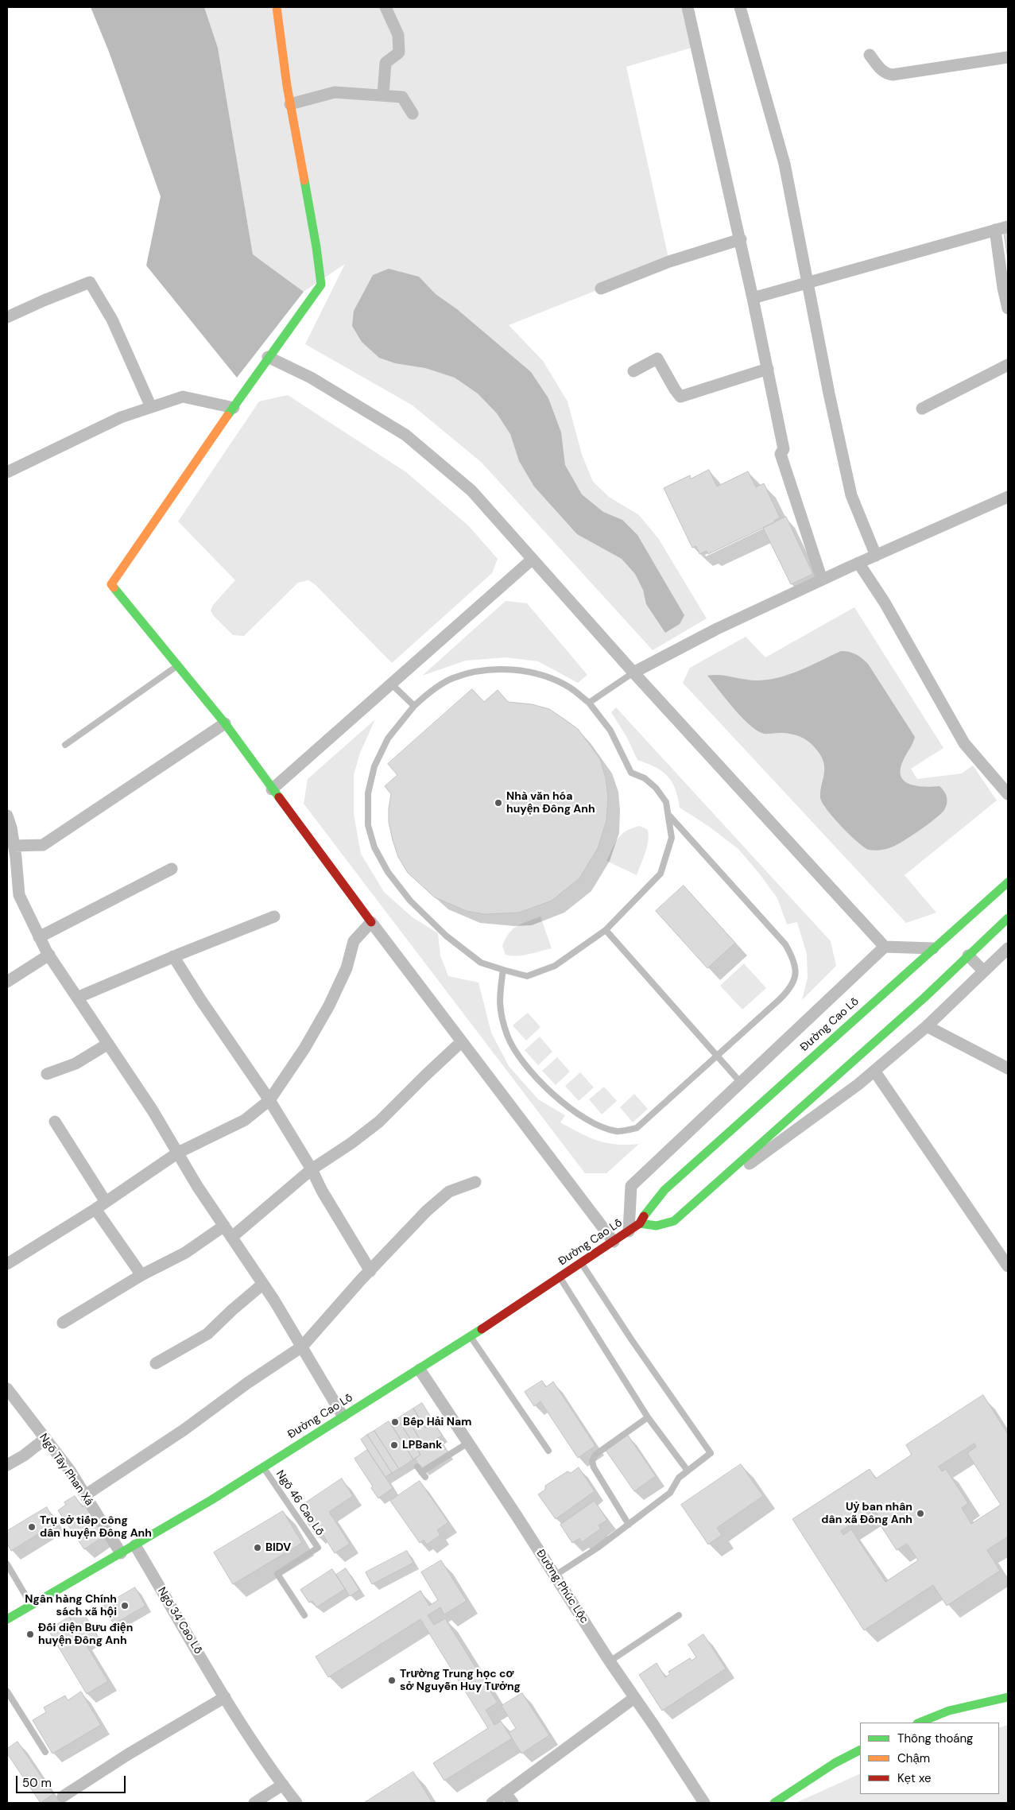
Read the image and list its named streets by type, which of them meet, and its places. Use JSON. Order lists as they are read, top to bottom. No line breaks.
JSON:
{"streets":{"main road":["Đường Cao Lỗ"],"street":["Ngõ Tây Phan Xá","Đường Phúc Lộc","Ngõ 34 Cao Lỗ"],"lane":["Ngõ 46 Cao Lỗ"]},"crossings":[["Đường Cao Lỗ","Ngõ Tây Phan Xá"],["Đường Cao Lỗ","Ngõ 46 Cao Lỗ"],["Đường Cao Lỗ","Đường Phúc Lộc"],["Đường Cao Lỗ","Ngõ 34 Cao Lỗ"]],"places":["Nhà văn hóa huyện Đông Anh","Bếp Hải Nam","LPBank","Uỷ ban nhân dân xã Đông Anh","Trụ sở tiếp công dân huyện Đông Anh","BIDV","Ngân hàng Chính sách xã hội","Đối diện Bưu điện huyện Đông Anh","Trường Trung học cơ sở Nguyễn Huy Tưởng"],"legend":["Thông thoáng","Chậm","Kẹt xe"],"scale_bar":"50 m"}
